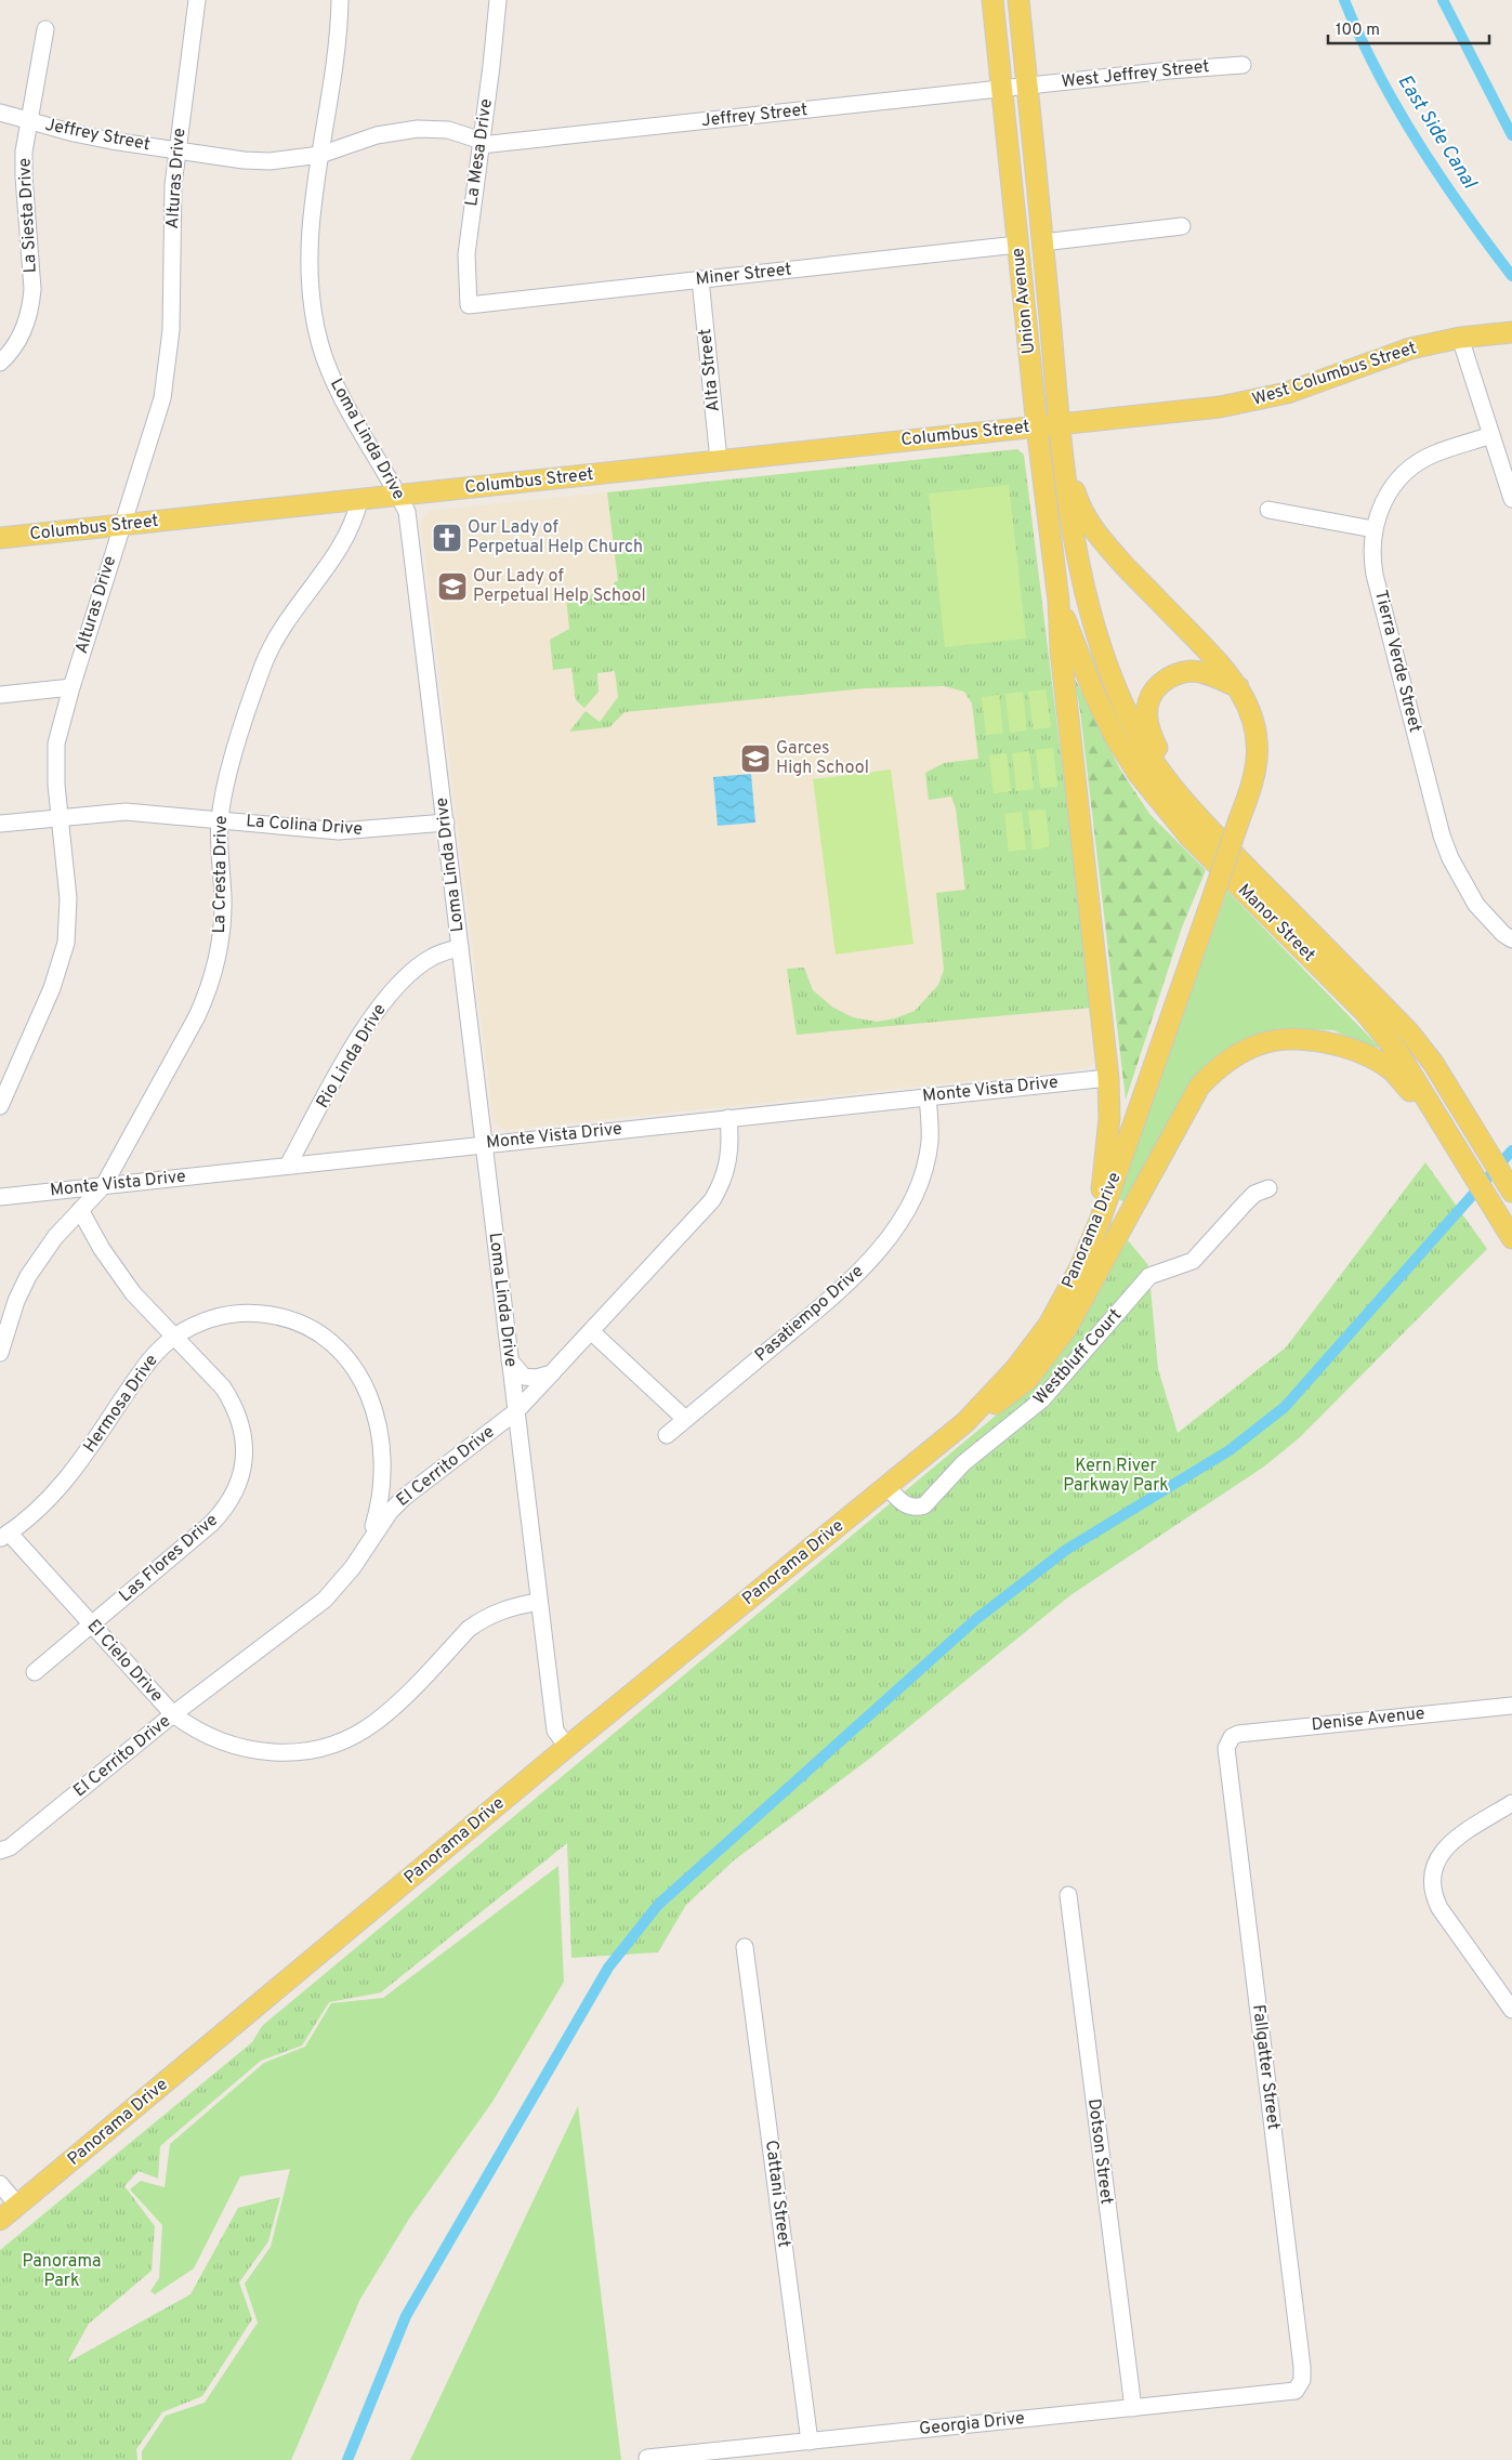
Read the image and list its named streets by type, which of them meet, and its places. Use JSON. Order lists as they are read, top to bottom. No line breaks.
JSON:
{"streets":{"main road":["Union Avenue","West Columbus Street","Columbus Street","Manor Street","Panorama Drive"],"street":["West Jeffrey Street","Jeffrey Street","La Mesa Drive","Alturas Drive","La Siesta Drive","Miner Street","Alta Street","Loma Linda Drive","Tierra Verde Street","La Colina Drive","La Cresta Drive","Rio Linda Drive","Monte Vista Drive","Pasatiempo Drive","Westbluff Court","Hermosa Drive","El Cerrito Drive","Las Flores Drive","El Cielo Drive","Denise Avenue","Fallgatter Street","Dotson Street","Cattani Street","Georgia Drive"]},"crossings":[["West Jeffrey Street","Jeffrey Street"],["West Jeffrey Street","Union Avenue"],["Jeffrey Street","La Mesa Drive"],["Jeffrey Street","Alturas Drive"],["Jeffrey Street","La Siesta Drive"],["Jeffrey Street","Union Avenue"],["Jeffrey Street","Loma Linda Drive"],["La Mesa Drive","Miner Street"],["Alturas Drive","Columbus Street"],["Alturas Drive","La Colina Drive"],["Miner Street","Union Avenue"],["Miner Street","Alta Street"],["Union Avenue","West Columbus Street"],["Union Avenue","Columbus Street"],["Union Avenue","Manor Street"],["Union Avenue","Panorama Drive"],["Alta Street","Columbus Street"],["West Columbus Street","Columbus Street"],["Columbus Street","Loma Linda Drive"],["Columbus Street","La Cresta Drive"],["Loma Linda Drive","La Colina Drive"],["Loma Linda Drive","Rio Linda Drive"],["Loma Linda Drive","Monte Vista Drive"],["Loma Linda Drive","Panorama Drive"],["Loma Linda Drive","El Cerrito Drive"],["Loma Linda Drive","El Cielo Drive"],["La Colina Drive","La Cresta Drive"],["La Cresta Drive","Monte Vista Drive"],["La Cresta Drive","Las Flores Drive"],["Rio Linda Drive","Monte Vista Drive"],["Monte Vista Drive","Pasatiempo Drive"],["Monte Vista Drive","El Cerrito Drive"],["Panorama Drive","Westbluff Court"],["Hermosa Drive","El Cerrito Drive"],["Hermosa Drive","Las Flores Drive"],["Hermosa Drive","El Cielo Drive"],["El Cerrito Drive","El Cielo Drive"],["Las Flores Drive","El Cielo Drive"],["Denise Avenue","Fallgatter Street"],["Fallgatter Street","Georgia Drive"],["Dotson Street","Georgia Drive"],["Cattani Street","Georgia Drive"]],"water":["East Side Canal"],"parks":["Kern River Parkway Park","Panorama Park"],"places":{"church":["Our Lady of Perpetual Help Church"],"school or university":["Our Lady of Perpetual Help School","Garces High School"]},"scale_bar":"100 m"}
